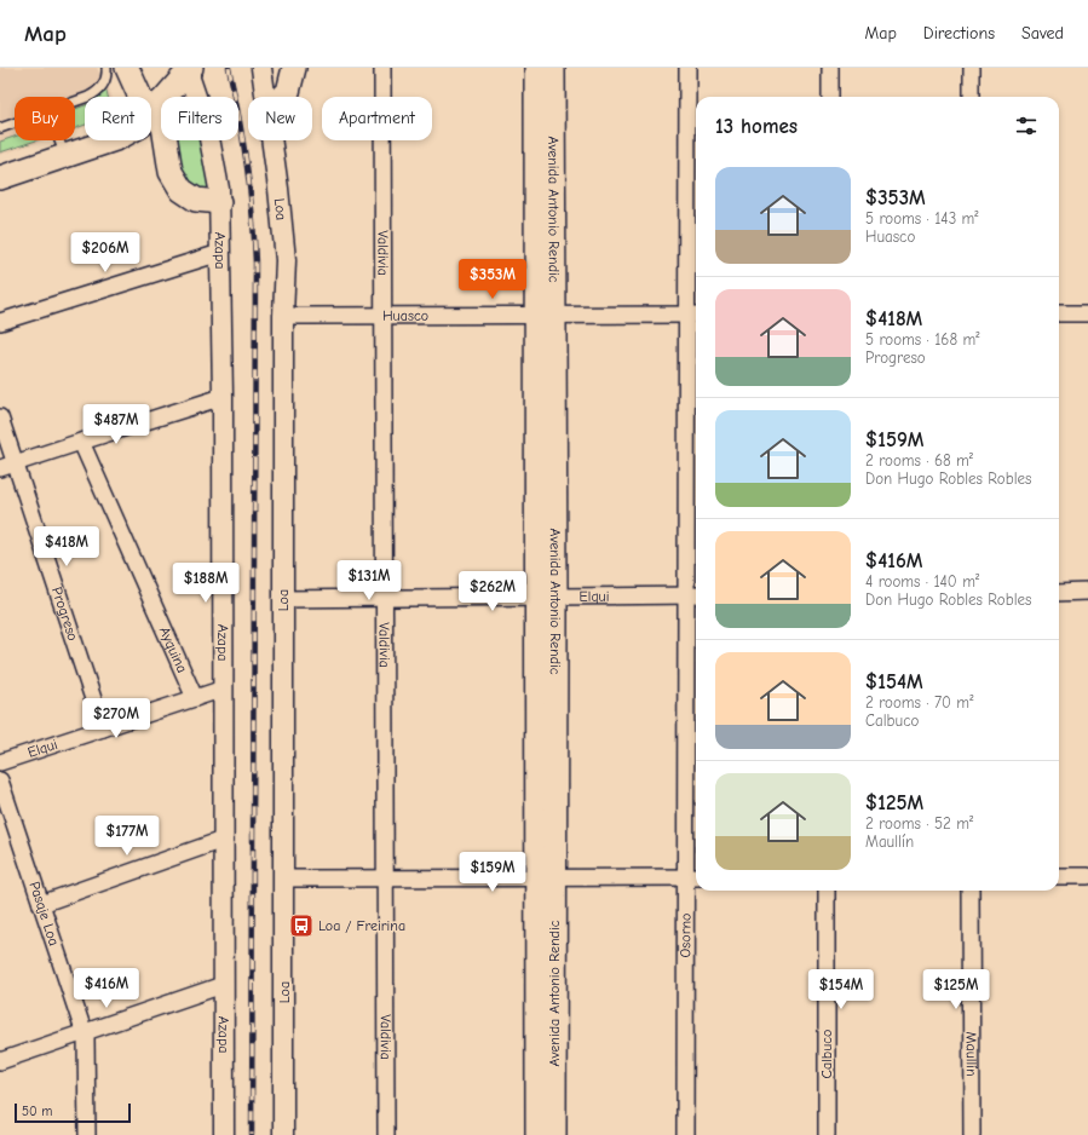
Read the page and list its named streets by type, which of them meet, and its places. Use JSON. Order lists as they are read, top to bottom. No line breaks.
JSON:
{"streets":{"main road":["Avenida Antonio Rendic"],"street":["Loa","Azapa","Valdivia","Huasco","Elqui","Progreso","Ayquina","Pasaje Loa","Osorno","Calbuco","Maullín"]},"crossings":[["Loa","Huasco"],["Loa","Elqui"],["Avenida Antonio Rendic","Huasco"],["Avenida Antonio Rendic","Elqui"],["Azapa","Elqui"],["Valdivia","Huasco"],["Valdivia","Elqui"],["Huasco","Osorno"],["Elqui","Progreso"],["Elqui","Ayquina"],["Elqui","Osorno"]],"places":{"bus stop":["Loa / Freirina"]},"scale_bar":"50 m","page":{"header":"Map","nav":["Map","Directions","Saved"],"chip":["Buy","Rent","Filters","New","Apartment"],"heading":"13 homes","list":[{"name":"$353M","note":"5 rooms · 143 m² · Huasco"},{"name":"$418M","note":"5 rooms · 168 m² · Progreso"},{"name":"$159M","note":"2 rooms · 68 m² · Don Hugo Robles Robles"},{"name":"$416M","note":"4 rooms · 140 m² · Don Hugo Robles Robles"},{"name":"$154M","note":"2 rooms · 70 m² · Calbuco"},{"name":"$125M","note":"2 rooms · 52 m² · Maullín"}],"price":["$206M","$353M","$487M","$418M","$131M","$188M","$262M","$270M","$177M","$159M","$416M","$154M","$125M"],"scale":"50 m"}}
